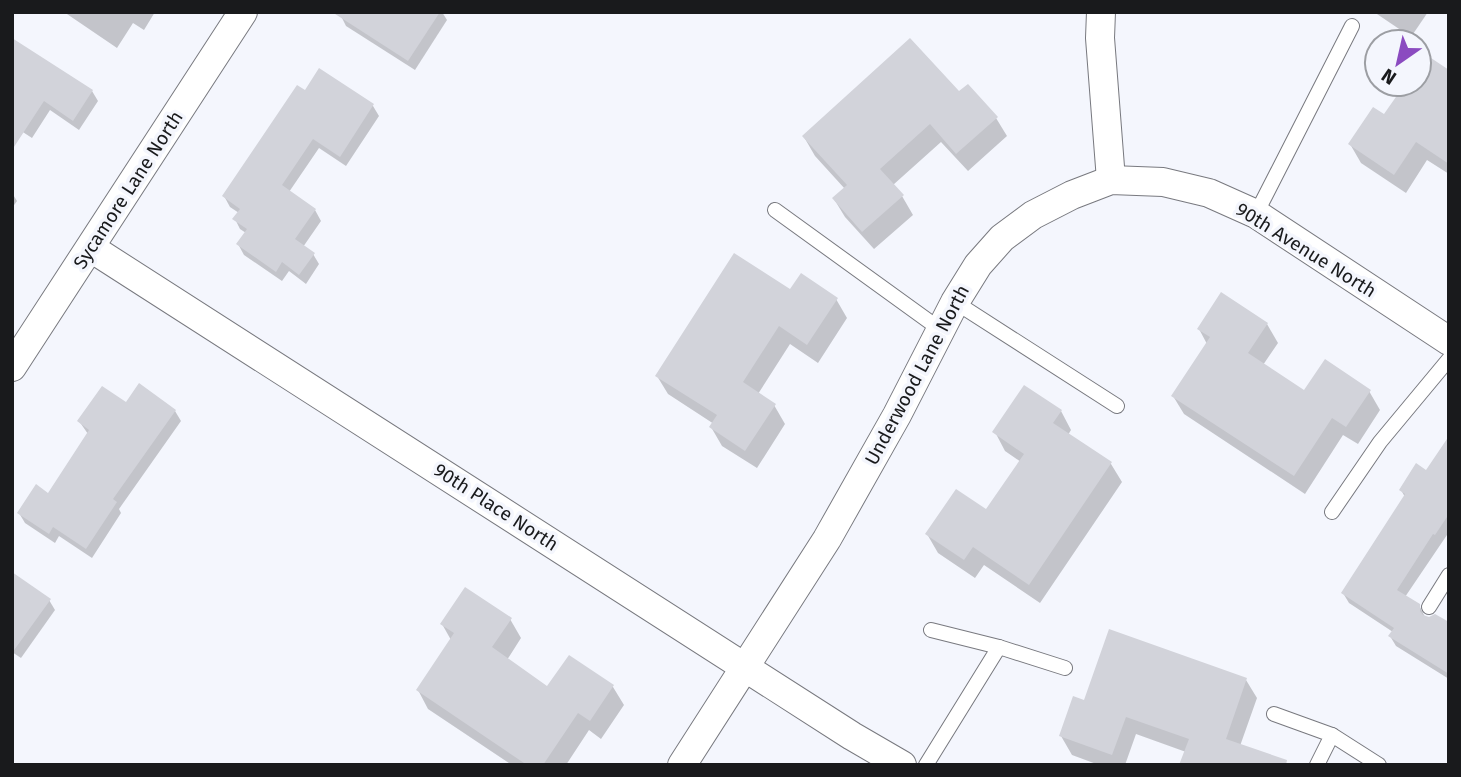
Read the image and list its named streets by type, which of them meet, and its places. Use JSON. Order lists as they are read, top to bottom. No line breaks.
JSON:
{"streets":{"street":["Sycamore Lane North","90th Avenue North","Underwood Lane North","90th Place North"]},"crossings":[["Sycamore Lane North","90th Place North"],["90th Avenue North","Underwood Lane North"],["Underwood Lane North","90th Place North"]],"north":"bottom left"}
